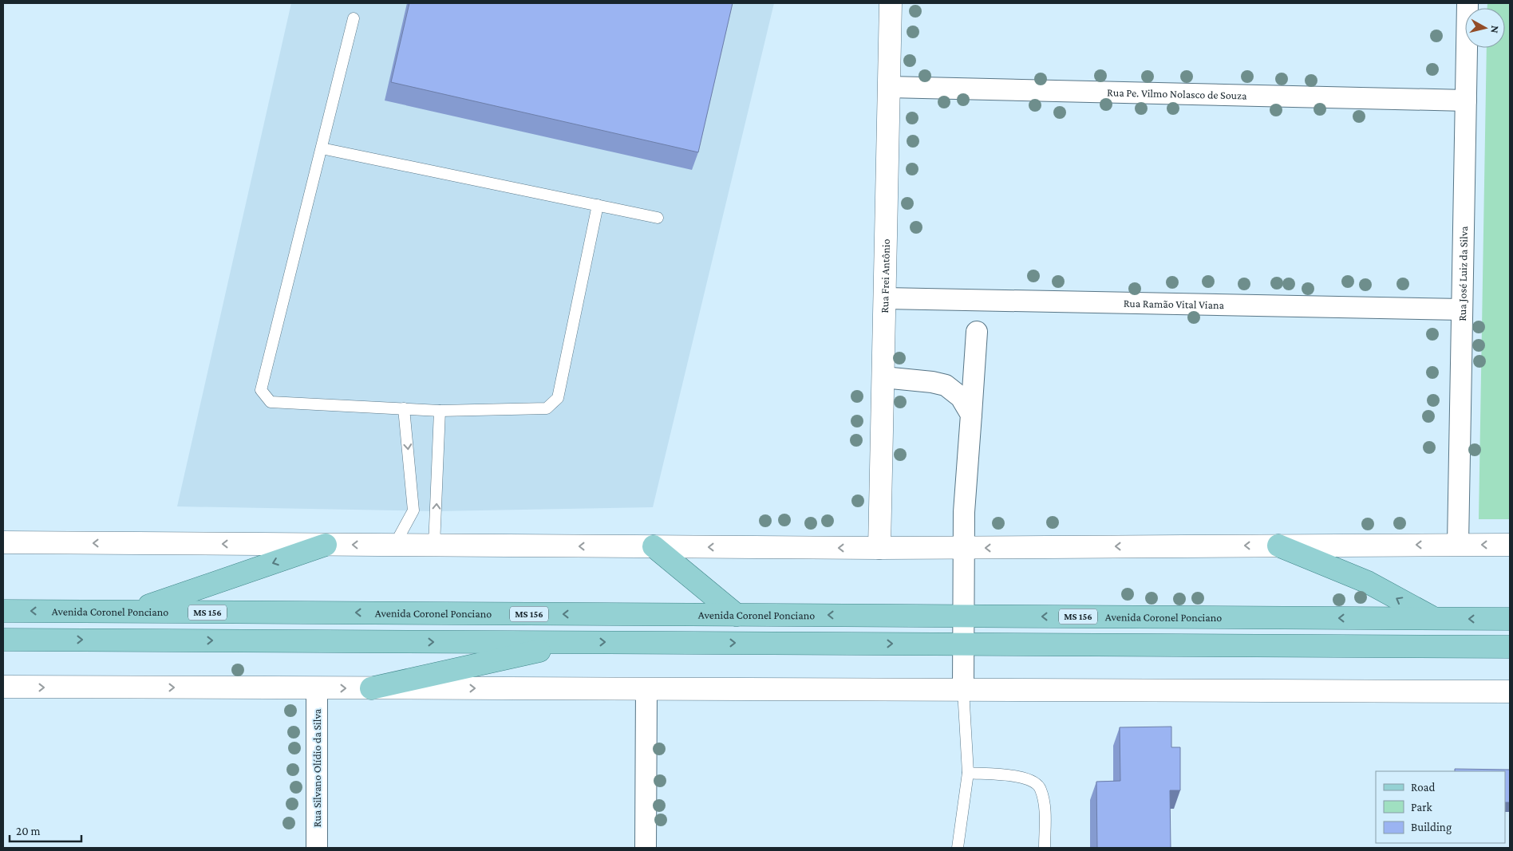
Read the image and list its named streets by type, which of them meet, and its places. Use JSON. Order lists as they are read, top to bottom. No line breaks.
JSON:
{"streets":{"main road":["Rua Frei Antônio","Avenida Coronel Ponciano","MS 156"],"street":["Rua Pe. Vilmo Nolasco de Souza","Rua José Luiz da Silva","Rua Ramão Vital Viana","Rua Silvano Olídio da Silva"]},"crossings":[["Rua Pe. Vilmo Nolasco de Souza","Rua José Luiz da Silva"],["Rua Pe. Vilmo Nolasco de Souza","Rua Frei Antônio"],["Rua José Luiz da Silva","Rua Ramão Vital Viana"],["Rua Frei Antônio","Rua Ramão Vital Viana"]],"legend":["Road","Park","Building"],"scale_bar":"20 m","north":"right"}
